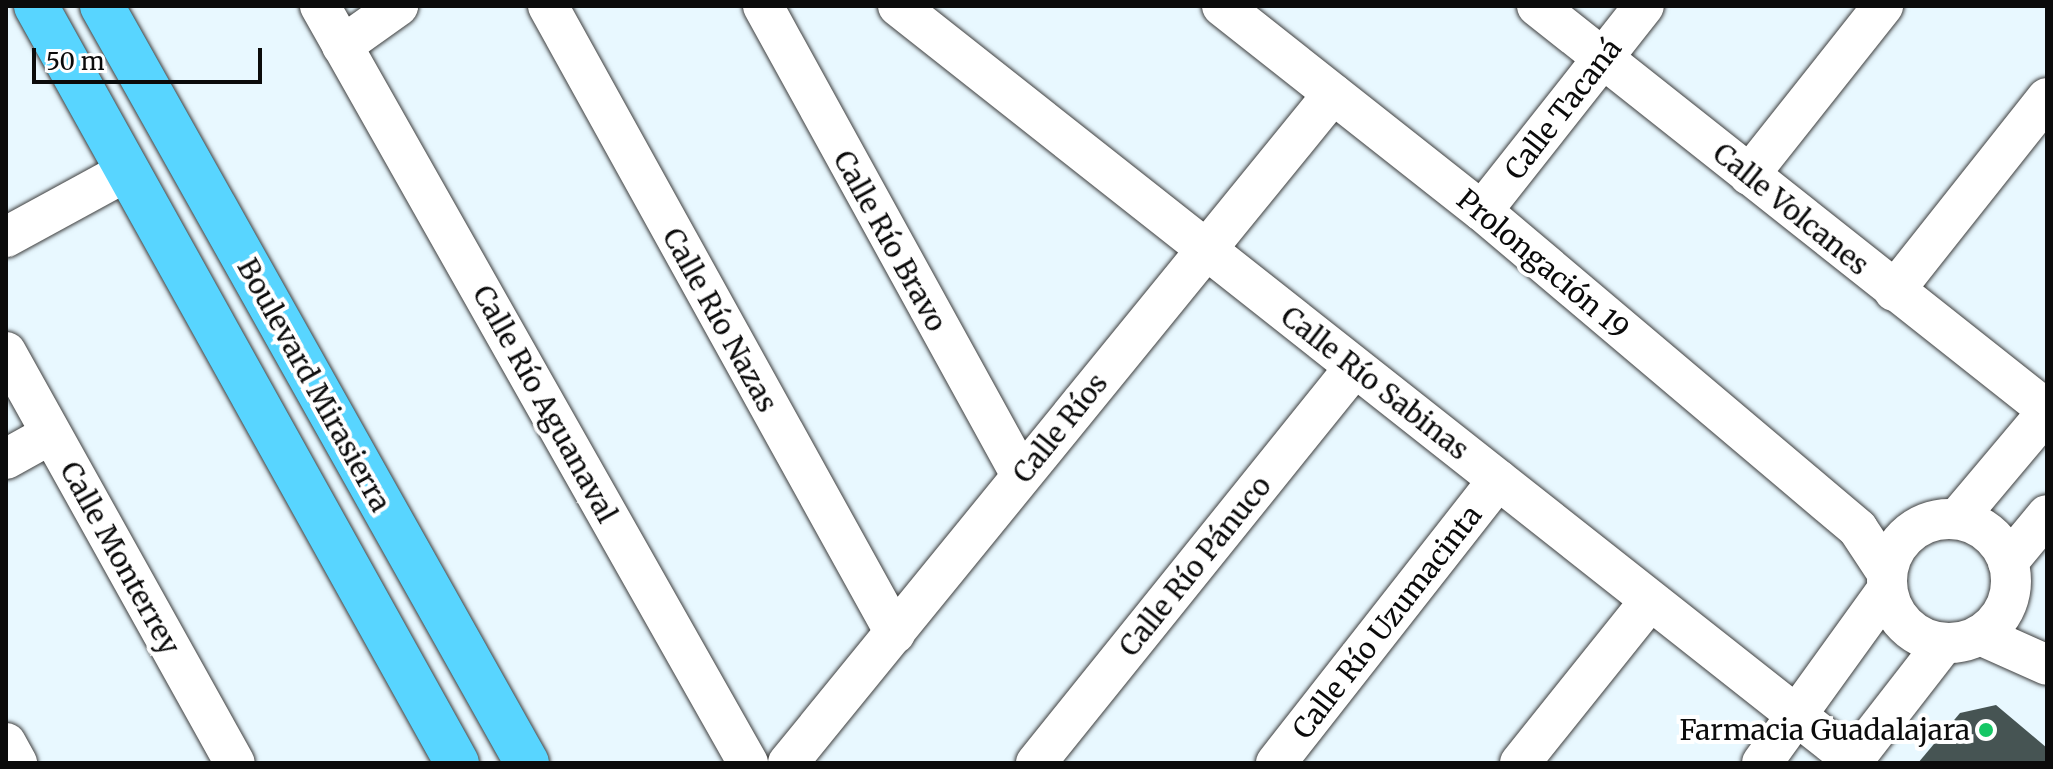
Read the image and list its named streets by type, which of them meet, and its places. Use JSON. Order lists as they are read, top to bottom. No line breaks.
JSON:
{"streets":{"main road":["Boulevard Mirasierra"],"street":["Calle Tacaná","Calle Volcanes","Calle Río Bravo","Prolongación 19","Calle Río Nazas","Calle Río Sabinas","Calle Río Aguanaval","Calle Ríos","Calle Monterrey","Calle Río Pánuco","Calle Río Uzumacinta"]},"crossings":[["Calle Tacaná","Calle Volcanes"],["Calle Tacaná","Prolongación 19"],["Calle Río Bravo","Calle Ríos"],["Prolongación 19","Calle Ríos"],["Calle Río Nazas","Calle Ríos"],["Calle Río Sabinas","Calle Ríos"],["Calle Río Sabinas","Calle Río Pánuco"],["Calle Río Sabinas","Calle Río Uzumacinta"]],"places":["Farmacia Guadalajara"],"scale_bar":"50 m"}
